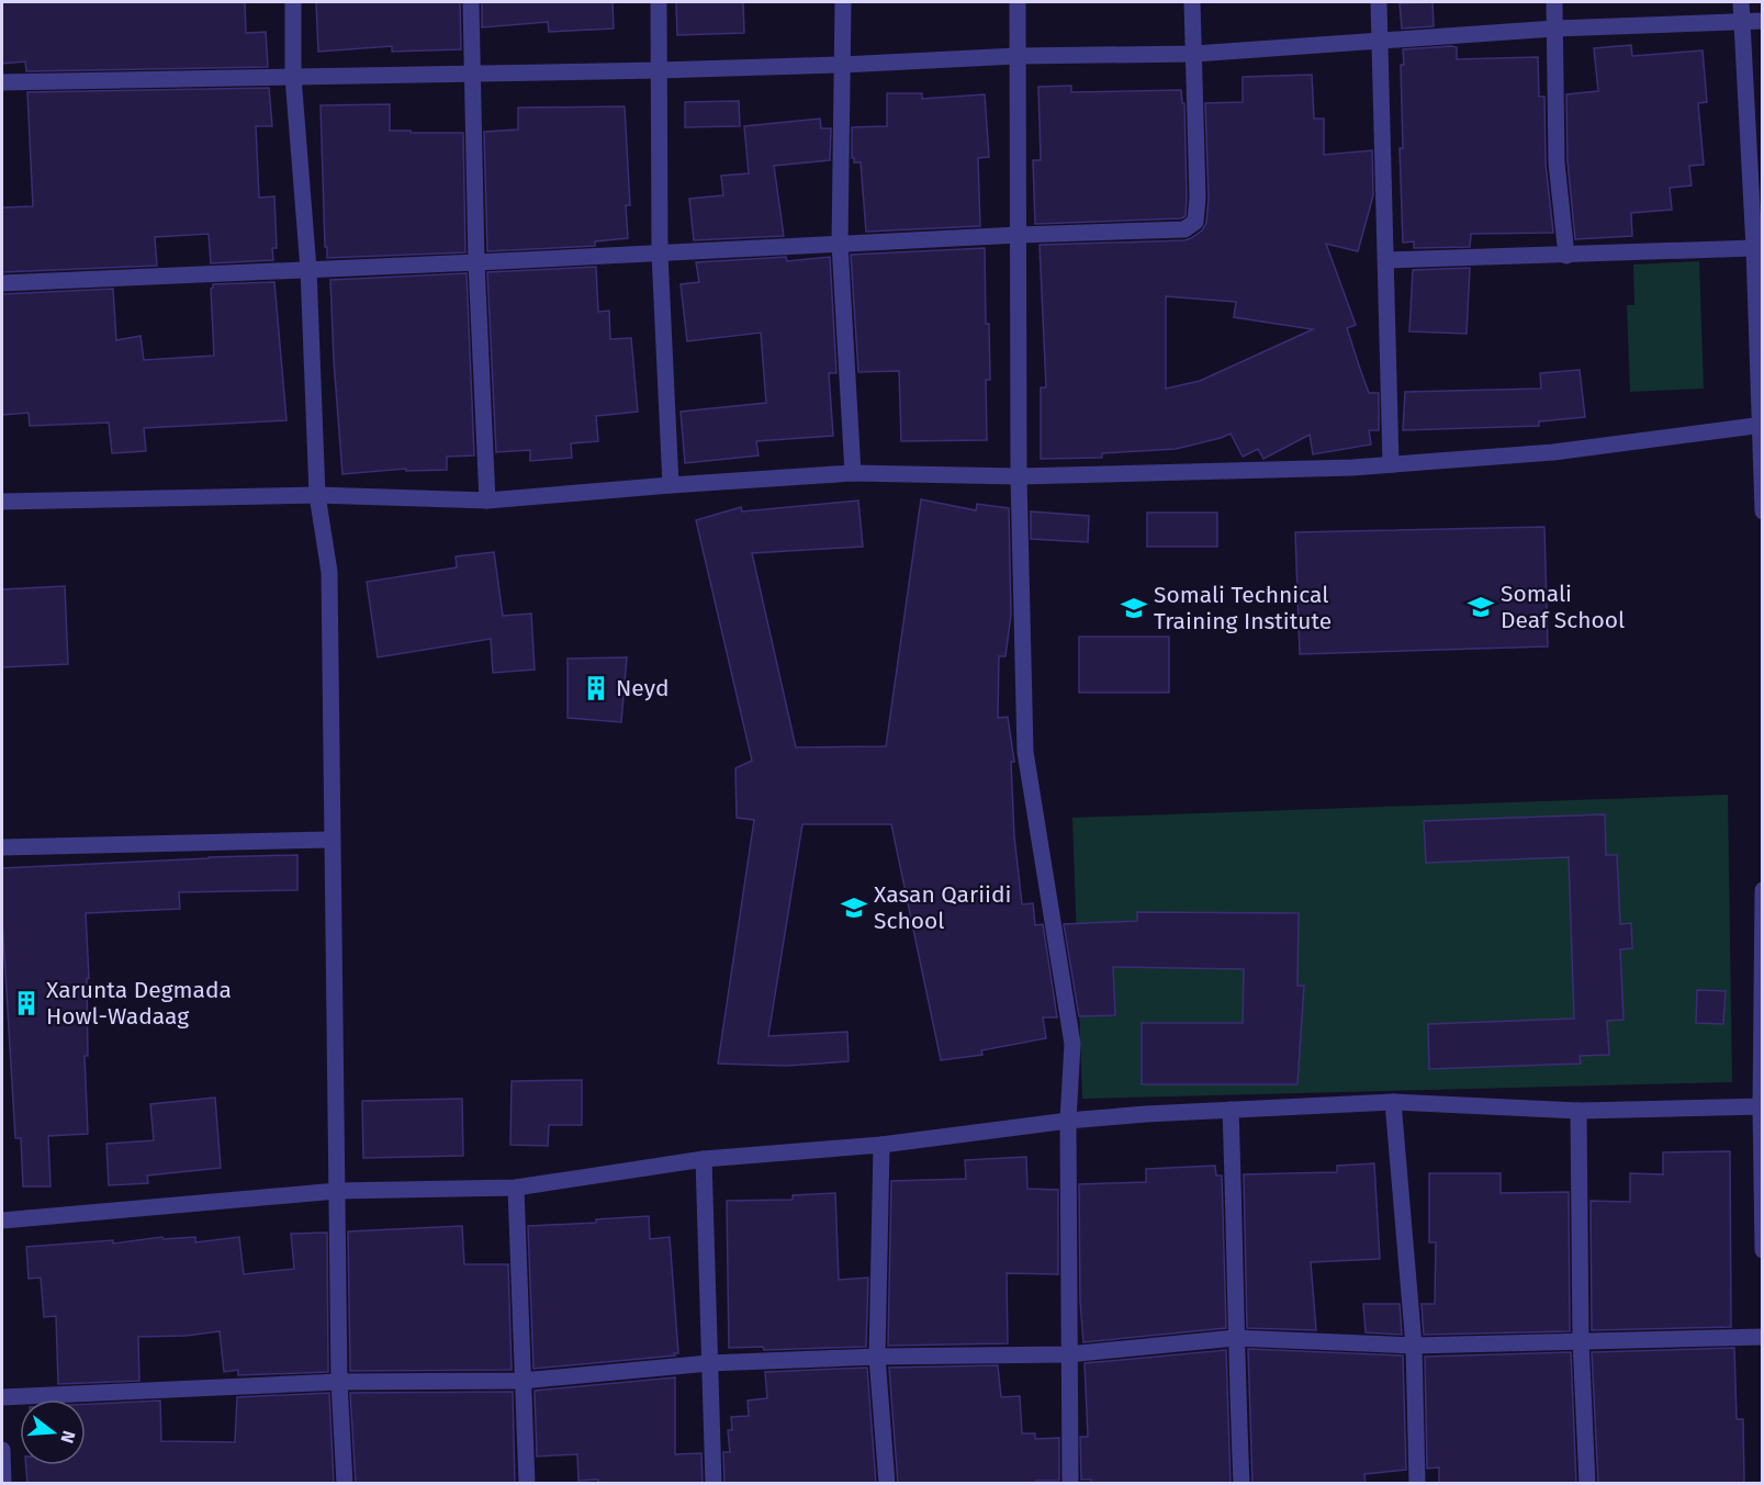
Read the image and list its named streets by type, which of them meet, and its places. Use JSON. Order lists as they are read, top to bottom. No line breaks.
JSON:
{"places":{"school or university":["Somali Deaf School","Somali Technical Training Institute","Xasan Qariidi School"],"building":["Neyd","Xarunta Degmada Howl-Wadaag"]},"north":"right"}
